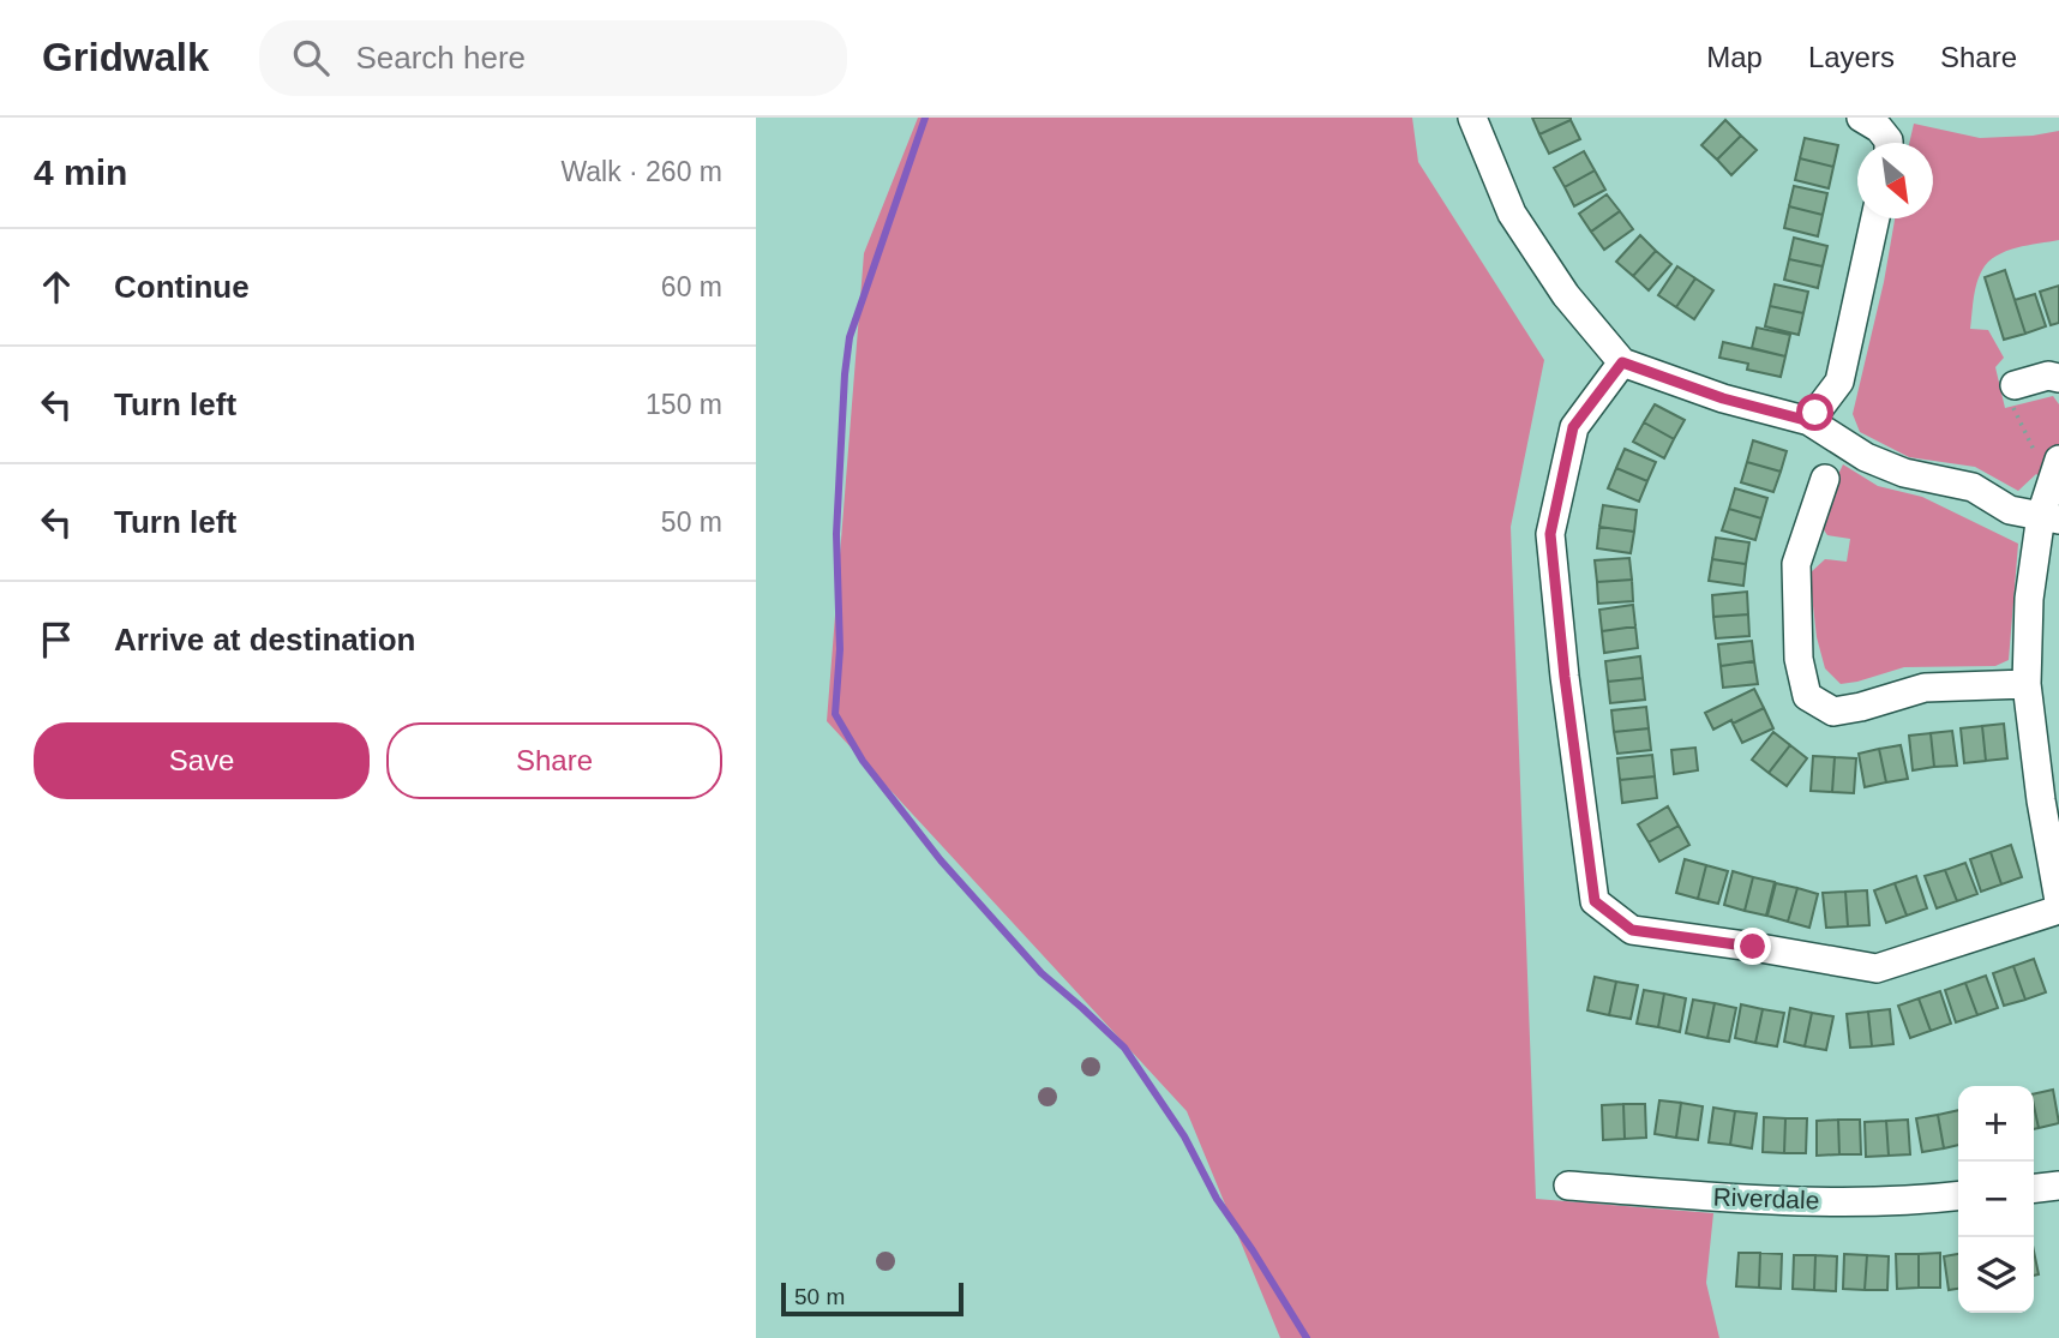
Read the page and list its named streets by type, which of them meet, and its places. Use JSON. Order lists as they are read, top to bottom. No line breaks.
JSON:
{"streets":{"street":["Riverdale"]},"scale_bar":"50 m","north":"bottom right","page":{"header":"Gridwalk","search":"Search here","nav":["Map","Layers","Share"],"heading":["4 min","Walk · 260 m"],"list":[["Continue","60 m"],["Turn left","150 m"],["Turn left","50 m"],"Arrive at destination"],"buttons":["Save","Share"],"map_buttons":["+","−"],"scale":"50 m"}}
